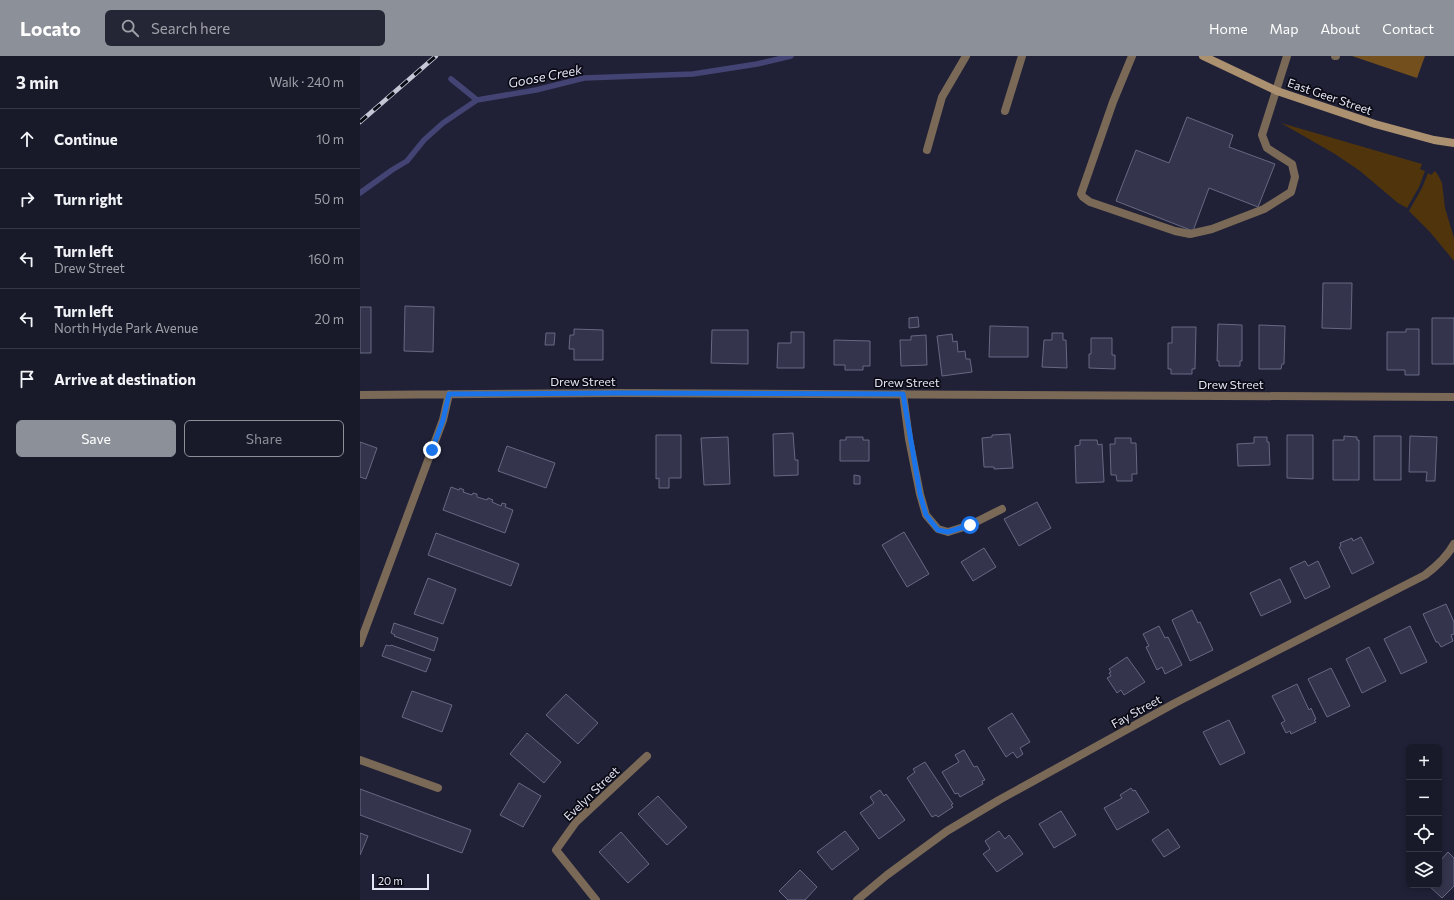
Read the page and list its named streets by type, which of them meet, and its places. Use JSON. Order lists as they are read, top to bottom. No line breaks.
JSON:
{"streets":{"main road":["East Geer Street"],"street":["Drew Street","Fay Street","Evelyn Street"]},"water":["Goose Creek"],"scale_bar":"20 m","page":{"header":"Locato","search":"Search here","nav":["Home","Map","About","Contact"],"heading":["3 min","Walk · 240 m"],"list":[["Continue","10 m"],["Turn right","50 m"],["Turn left","Drew Street","160 m"],["Turn left","North Hyde Park Avenue","20 m"],"Arrive at destination"],"buttons":["Save","Share"],"map_buttons":["+","−"],"scale":"20 m"}}
